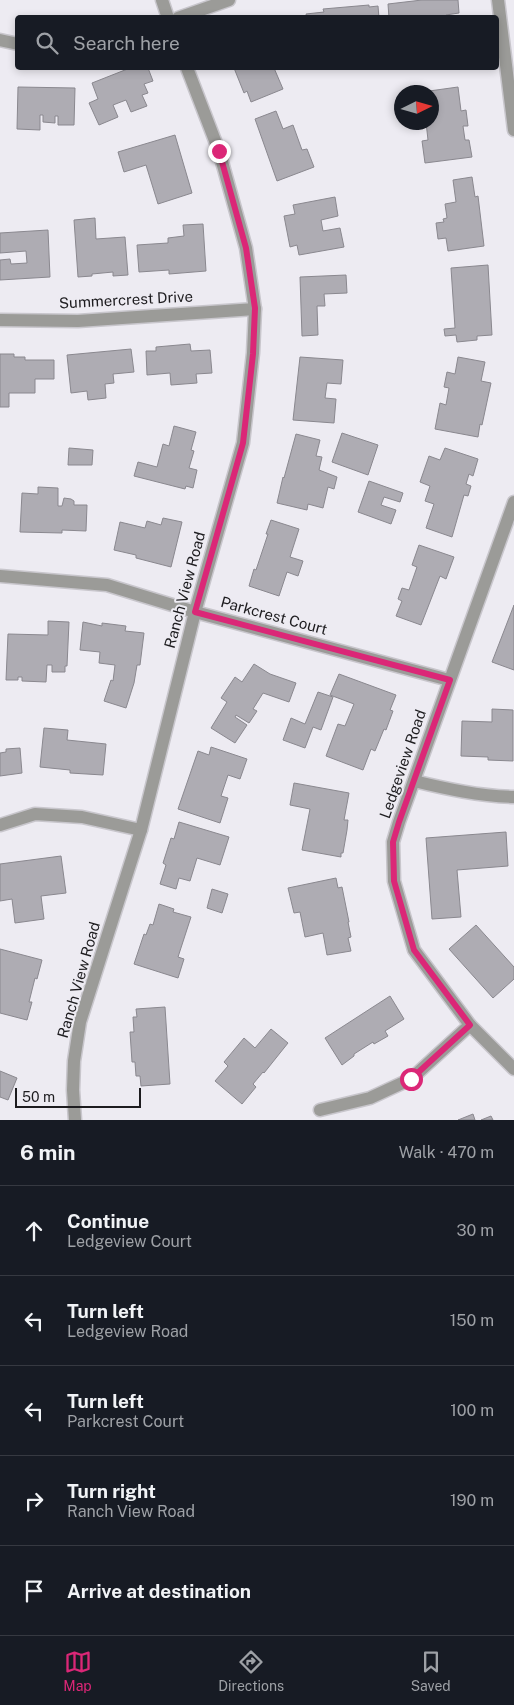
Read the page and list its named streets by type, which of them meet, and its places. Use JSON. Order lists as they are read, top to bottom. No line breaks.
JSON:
{"streets":{"street":["Summercrest Drive","Ranch View Road","Parkcrest Court","Ledgeview Road"]},"crossings":[["Summercrest Drive","Ranch View Road"],["Ranch View Road","Parkcrest Court"],["Parkcrest Court","Ledgeview Road"]],"scale_bar":"50 m","north":"right","page":{"search":"Search here","scale":"50 m","heading":["6 min","Walk · 470 m"],"list":[["Continue","Ledgeview Court","30 m"],["Turn left","Ledgeview Road","150 m"],["Turn left","Parkcrest Court","100 m"],["Turn right","Ranch View Road","190 m"],"Arrive at destination"],"nav":["Map","Directions","Saved"]}}
